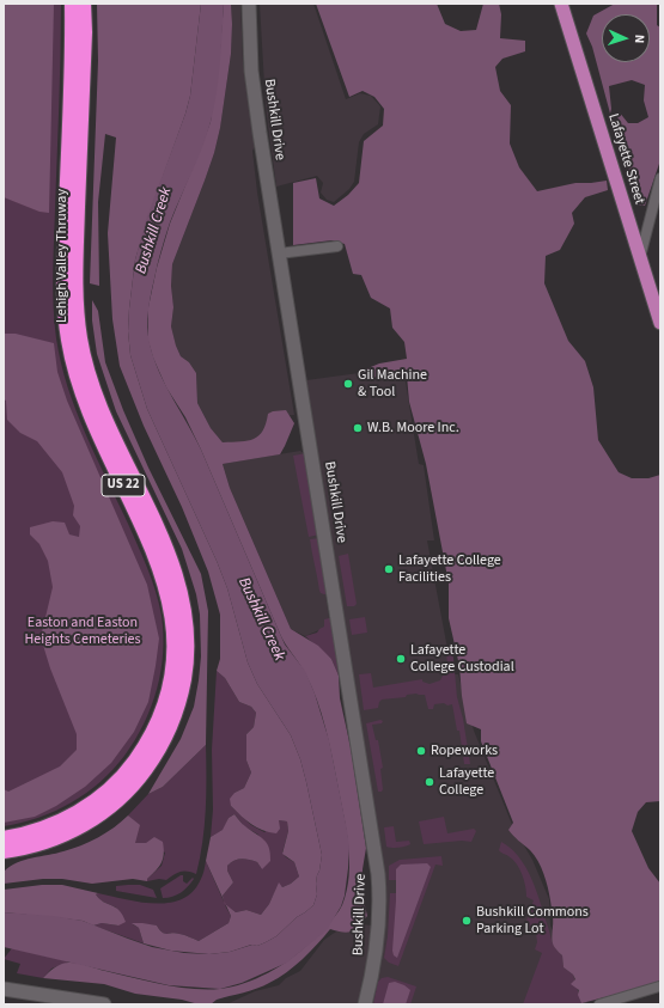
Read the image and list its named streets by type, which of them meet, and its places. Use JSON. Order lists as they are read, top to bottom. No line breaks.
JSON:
{"streets":{"highway":["Lehigh Valley Thruway","US 22"],"main road":["Lafayette Street"],"street":["Bushkill Drive"]},"water":["Bushkill Creek"],"parks":["Easton and Easton Heights Cemeteries"],"places":["Gil Machine & Tool","W.B. Moore Inc.","Lafayette College Facilities","Lafayette College Custodial","Ropeworks","Lafayette College","Bushkill Commons Parking Lot"],"north":"right"}
